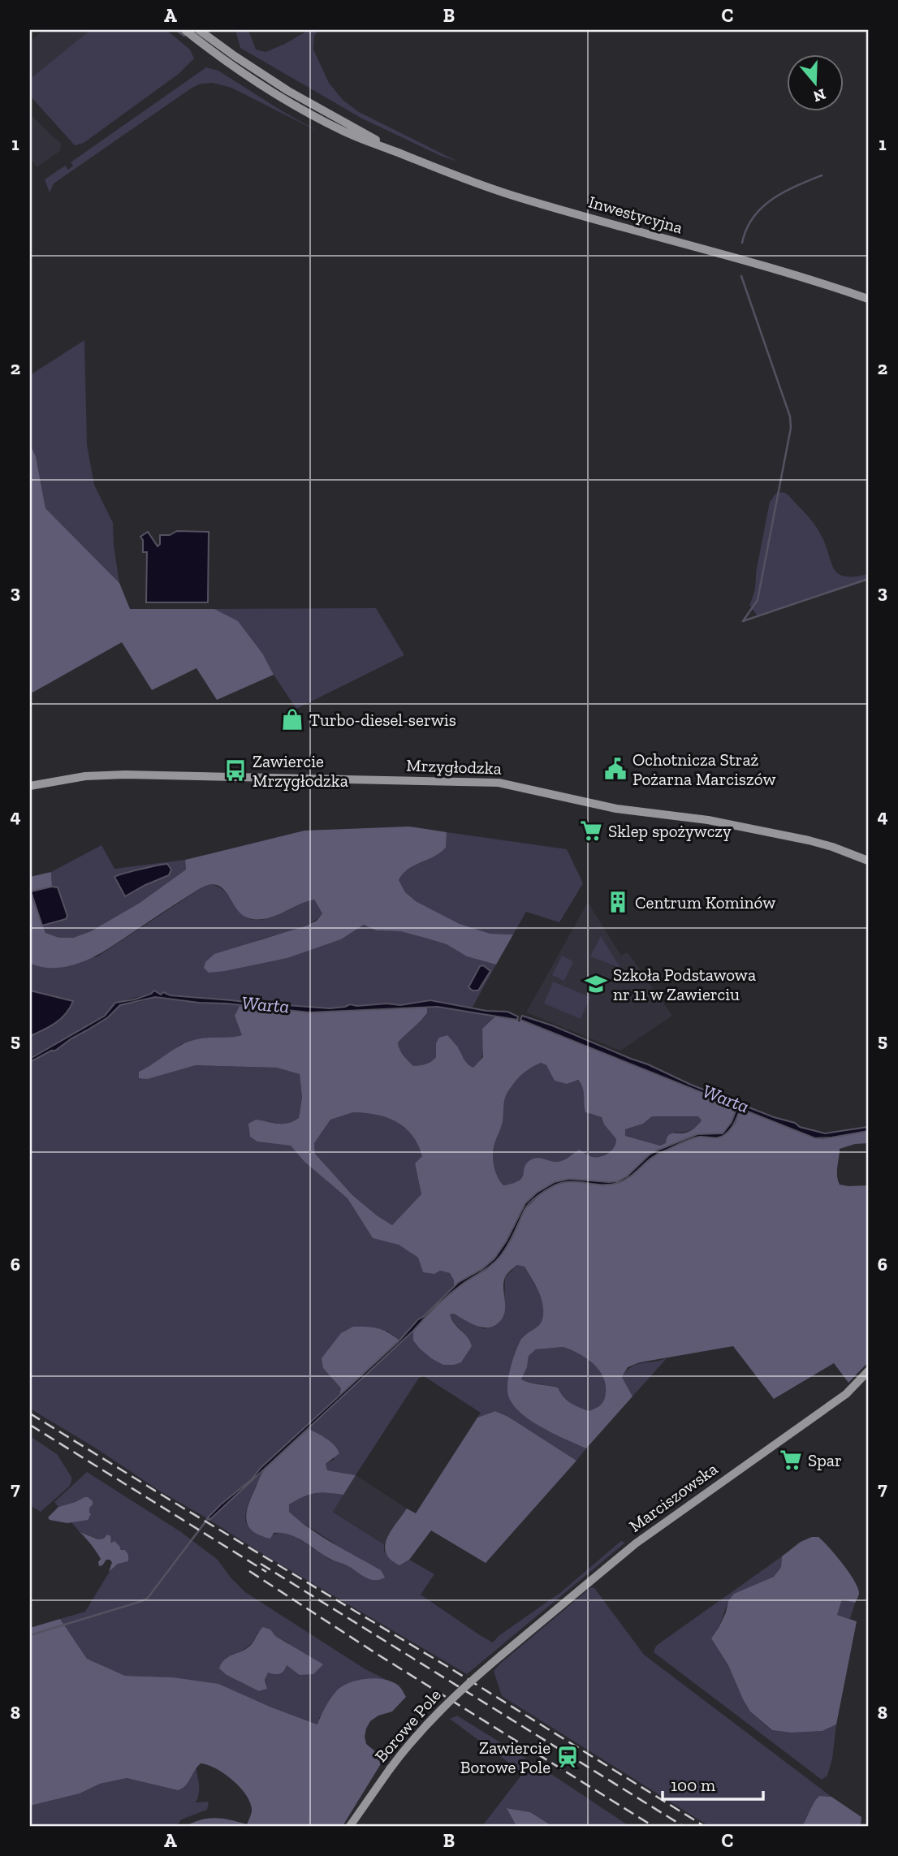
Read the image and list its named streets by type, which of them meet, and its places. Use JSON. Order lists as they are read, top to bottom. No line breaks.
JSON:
{"streets":{"street":["Inwestycyjna","Mrzygłodzka","Marciszowska","Borowe Pole"]},"crossings":[["Marciszowska","Borowe Pole"]],"water":["Warta"],"places":{"shop":["Turbo-diesel-serwis"],"public building":["Ochotnicza Straż Pożarna Marciszów"],"bus stop":["Zawiercie Mrzygłodzka"],"supermarket":["Sklep spożywczy","Spar"],"building":["Centrum Kominów"],"school or university":["Szkoła Podstawowa nr 11 w Zawierciu"],"station":["Zawiercie Borowe Pole"]},"scale_bar":"100 m","north":"bottom","grid":{"columns":["A","B","C"],"rows":["1","2","3","4","5","6","7","8"]}}
